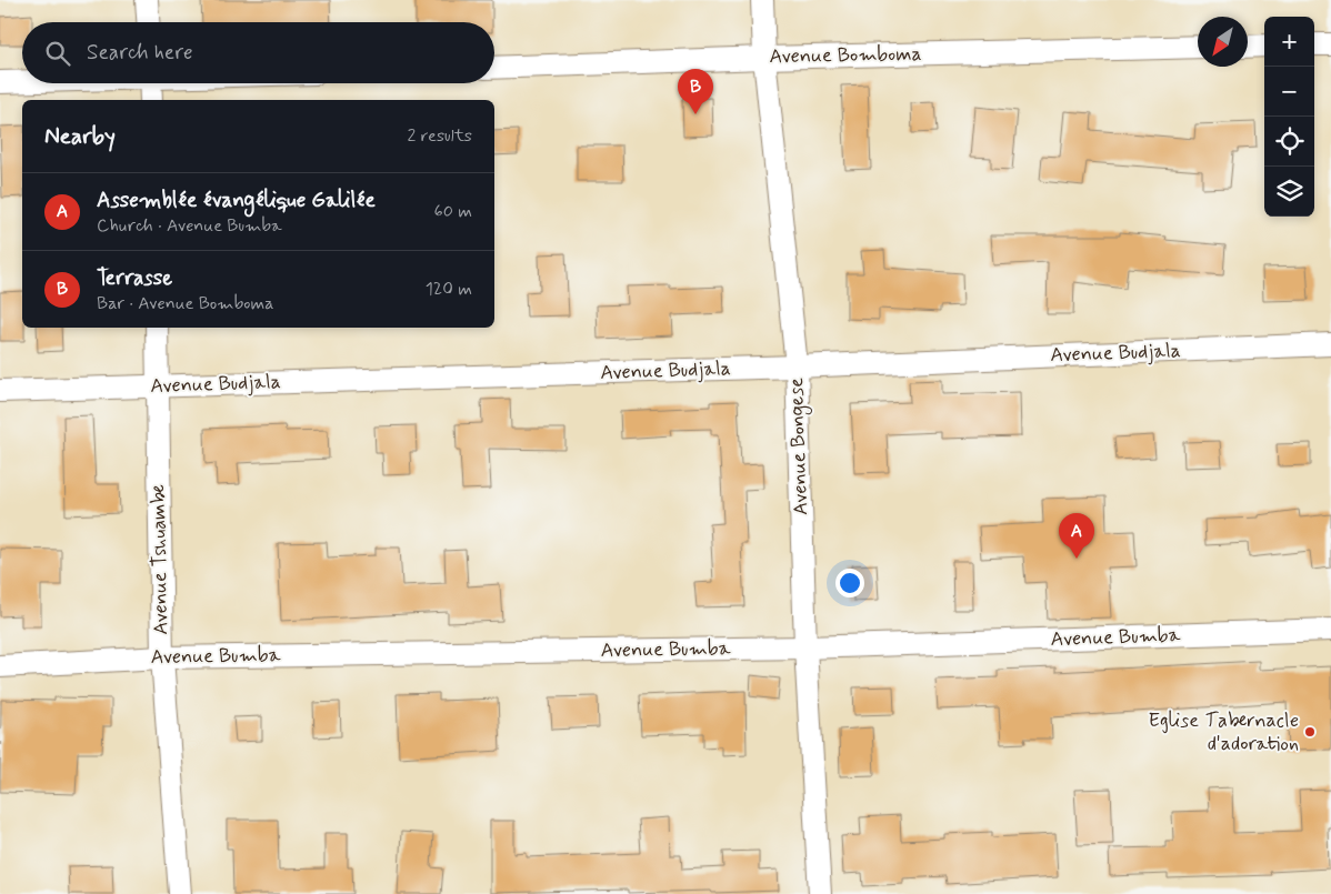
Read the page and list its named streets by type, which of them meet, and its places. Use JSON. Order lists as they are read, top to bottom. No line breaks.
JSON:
{"streets":{"street":["Avenue Bomboma","Avenue Budjala","Avenue Bongese","Avenue Tshuambe","Avenue Bumba"]},"crossings":[["Avenue Bomboma","Avenue Bongese"],["Avenue Budjala","Avenue Bongese"],["Avenue Budjala","Avenue Tshuambe"],["Avenue Bongese","Avenue Bumba"],["Avenue Tshuambe","Avenue Bumba"]],"places":["Eglise Tabernacle d'adoration"],"north":"bottom left","page":{"map_buttons":["+","−"],"search":"Search here","pins":["B","A"],"heading":["Nearby","2 results"],"list":[{"mark":"A","name":"Assemblée évangélique Galilée","note":"Church · Avenue Bumba","value":"60 m"},{"mark":"B","name":"Terrasse","note":"Bar · Avenue Bomboma","value":"120 m"}]}}
